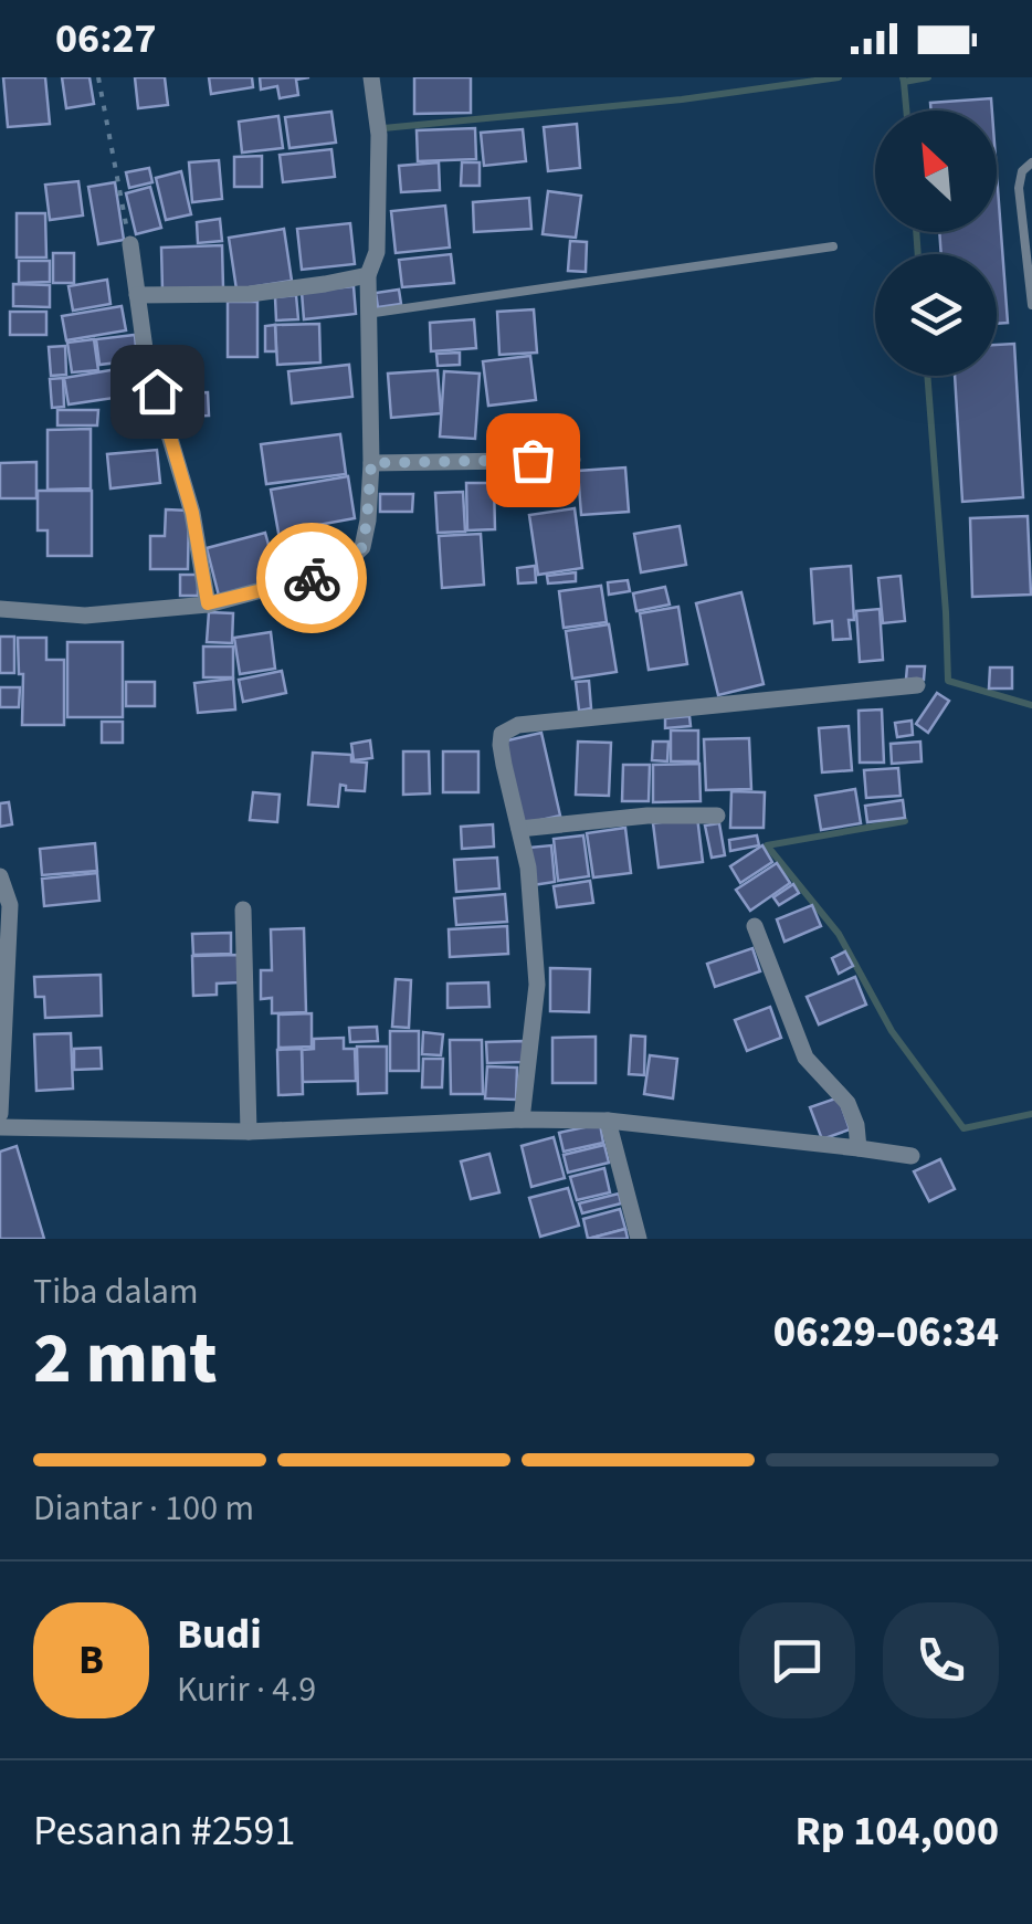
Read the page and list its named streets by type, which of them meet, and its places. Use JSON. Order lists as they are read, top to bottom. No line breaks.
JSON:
{"north":"top left","page":{"status":"06:27","heading":["2 mnt","Tiba dalam","06:29–06:34"],"panel":["Budi","Kurir · 4.9","Pesanan #2591","Rp 104,000"],"bar":"Diantar · 100 m","round":"B"}}
